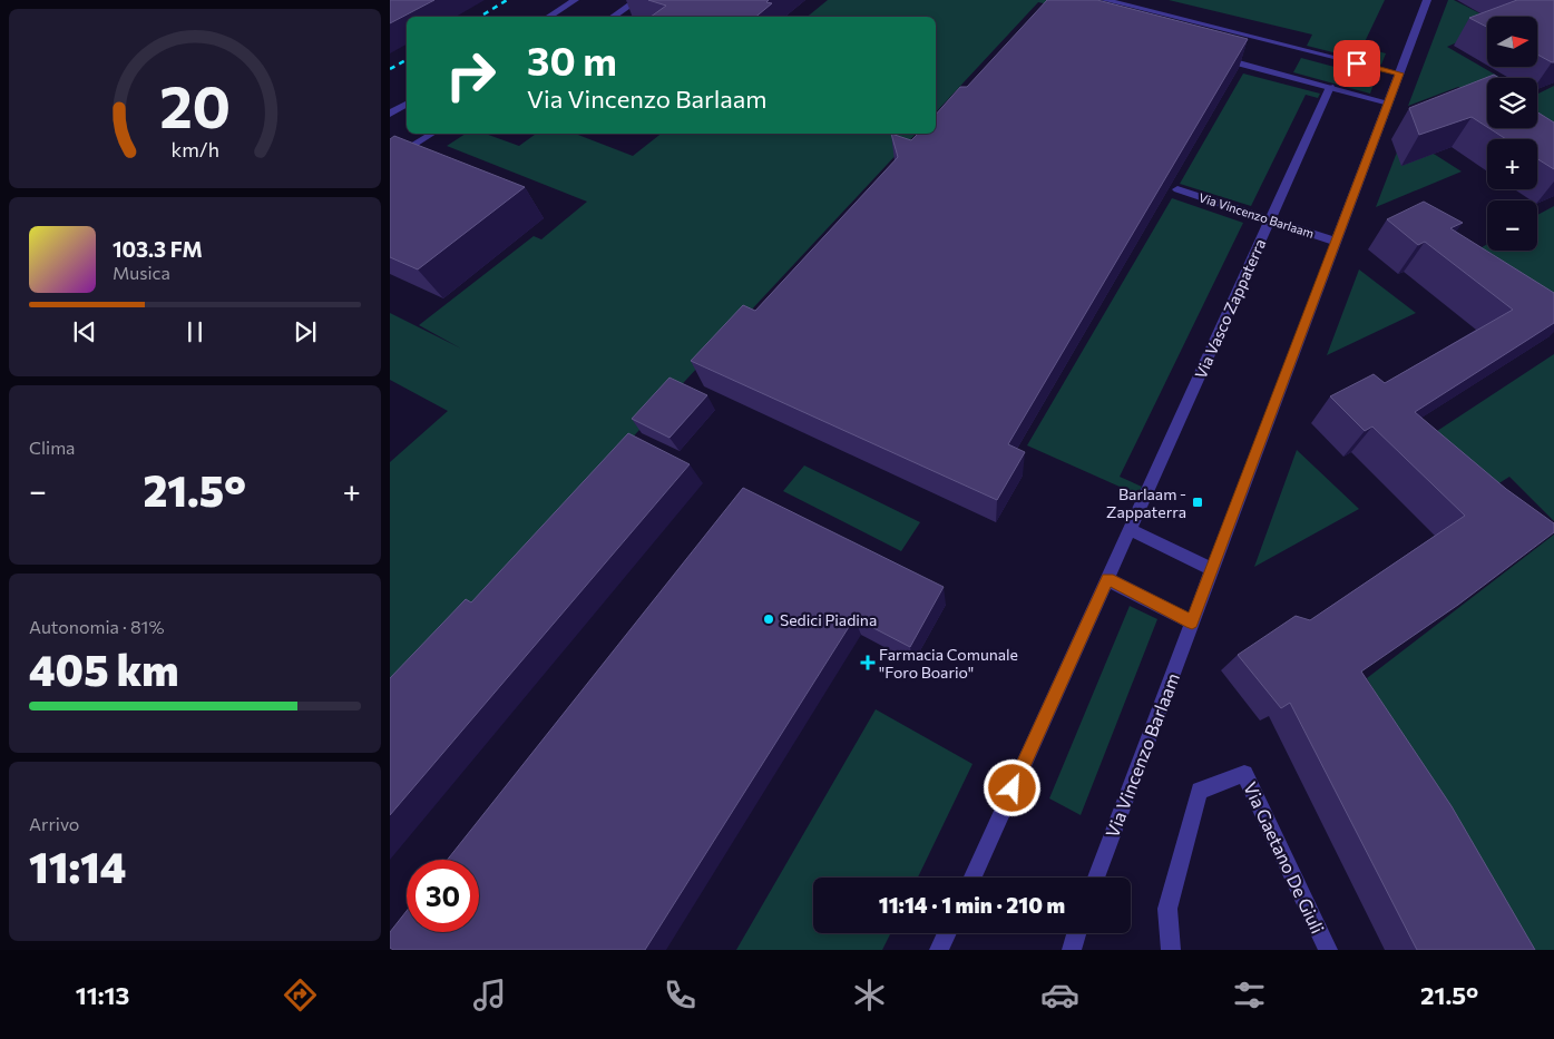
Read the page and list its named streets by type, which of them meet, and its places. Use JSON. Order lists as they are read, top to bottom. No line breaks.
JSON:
{"streets":{"street":["Via Vincenzo Barlaam","Via Vasco Zappaterra","Via Gaetano De Giuli"]},"crossings":[["Via Vincenzo Barlaam","Via Vasco Zappaterra"]],"places":{"transit":["Barlaam - Zappaterra"],"other":["Sedici Piadina"],"health":["Farmacia Comunale \"Foro Boario\""]},"north":"right","page":{"map_buttons":["+","−"],"turn":["30 m","Via Vincenzo Barlaam"],"song":["103.3 FM","Musica"],"tile":["Clima",["Autonomia · 81%","405 km"],["Arrivo","11:14"]],"heat":["−","21.5°","+"],"limit":"30","trip":"11:14 · 1 min · 210 m","tabs":["11:13","21.5°"],"gauge":["20","km/h"]}}
